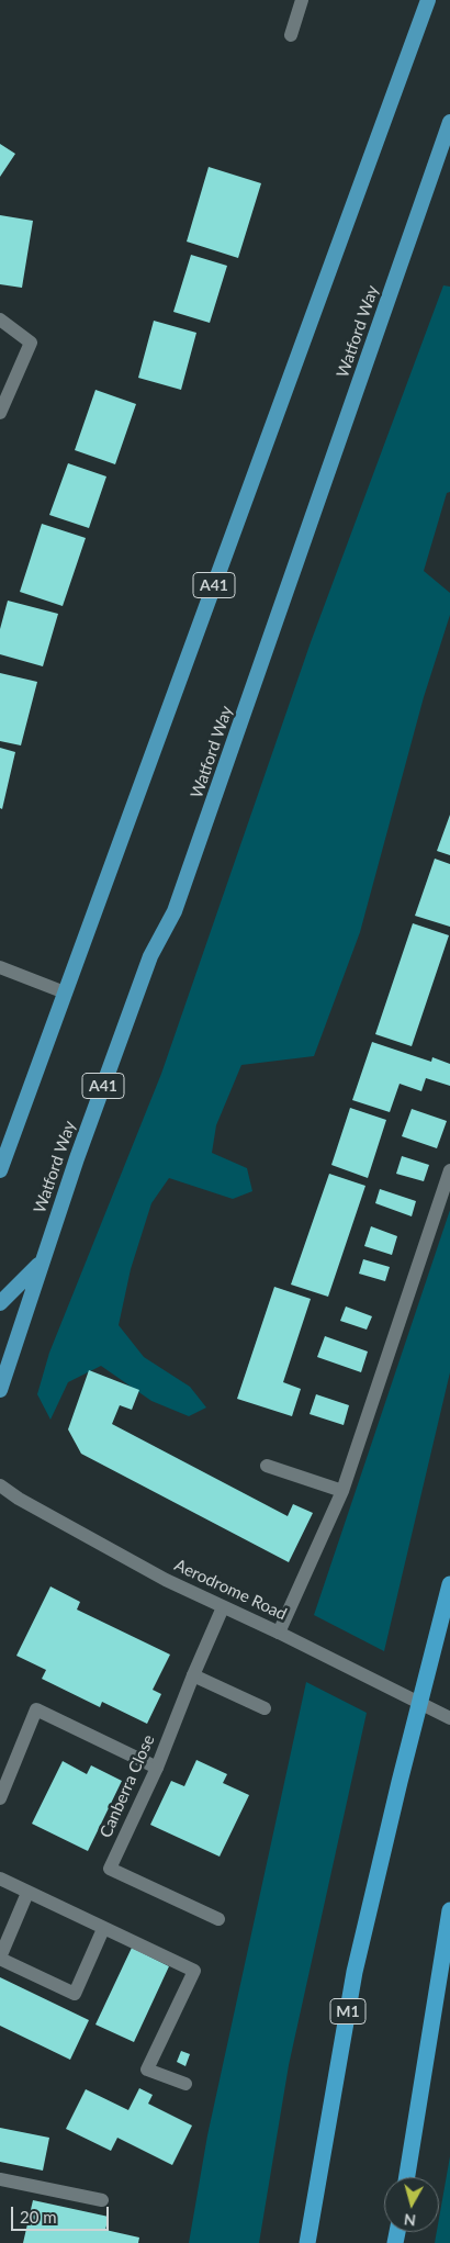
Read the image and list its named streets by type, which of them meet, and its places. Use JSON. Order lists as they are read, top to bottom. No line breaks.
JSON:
{"streets":{"highway":["Watford Way","A41","M1"],"street":["Aerodrome Road","Canberra Close"]},"crossings":[["Watford Way","A41"],["Aerodrome Road","Canberra Close"]],"scale_bar":"20 m","north":"bottom"}
